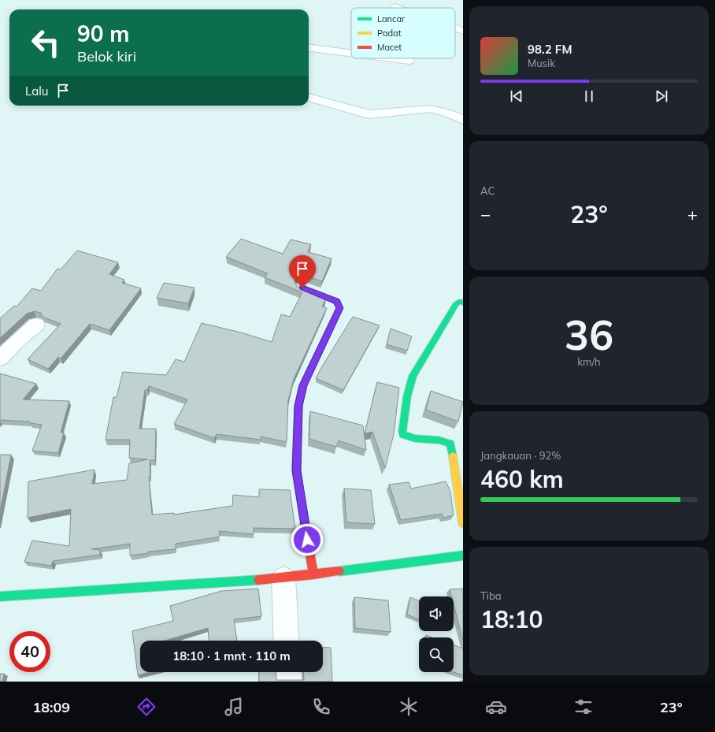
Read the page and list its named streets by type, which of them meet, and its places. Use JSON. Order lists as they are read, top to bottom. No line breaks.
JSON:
{"legend":["Lancar","Padat","Macet"],"page":{"turn":["90 m","Belok kiri"],"song":["98.2 FM","Musik"],"then":"Lalu","tile":["AC",["36","km/h"],["Jangkauan · 92%","460 km"],["Tiba","18:10"]],"heat":["−","23°","+"],"limit":"40","trip":"18:10 · 1 mnt · 110 m","tabs":["18:09","23°"]}}
